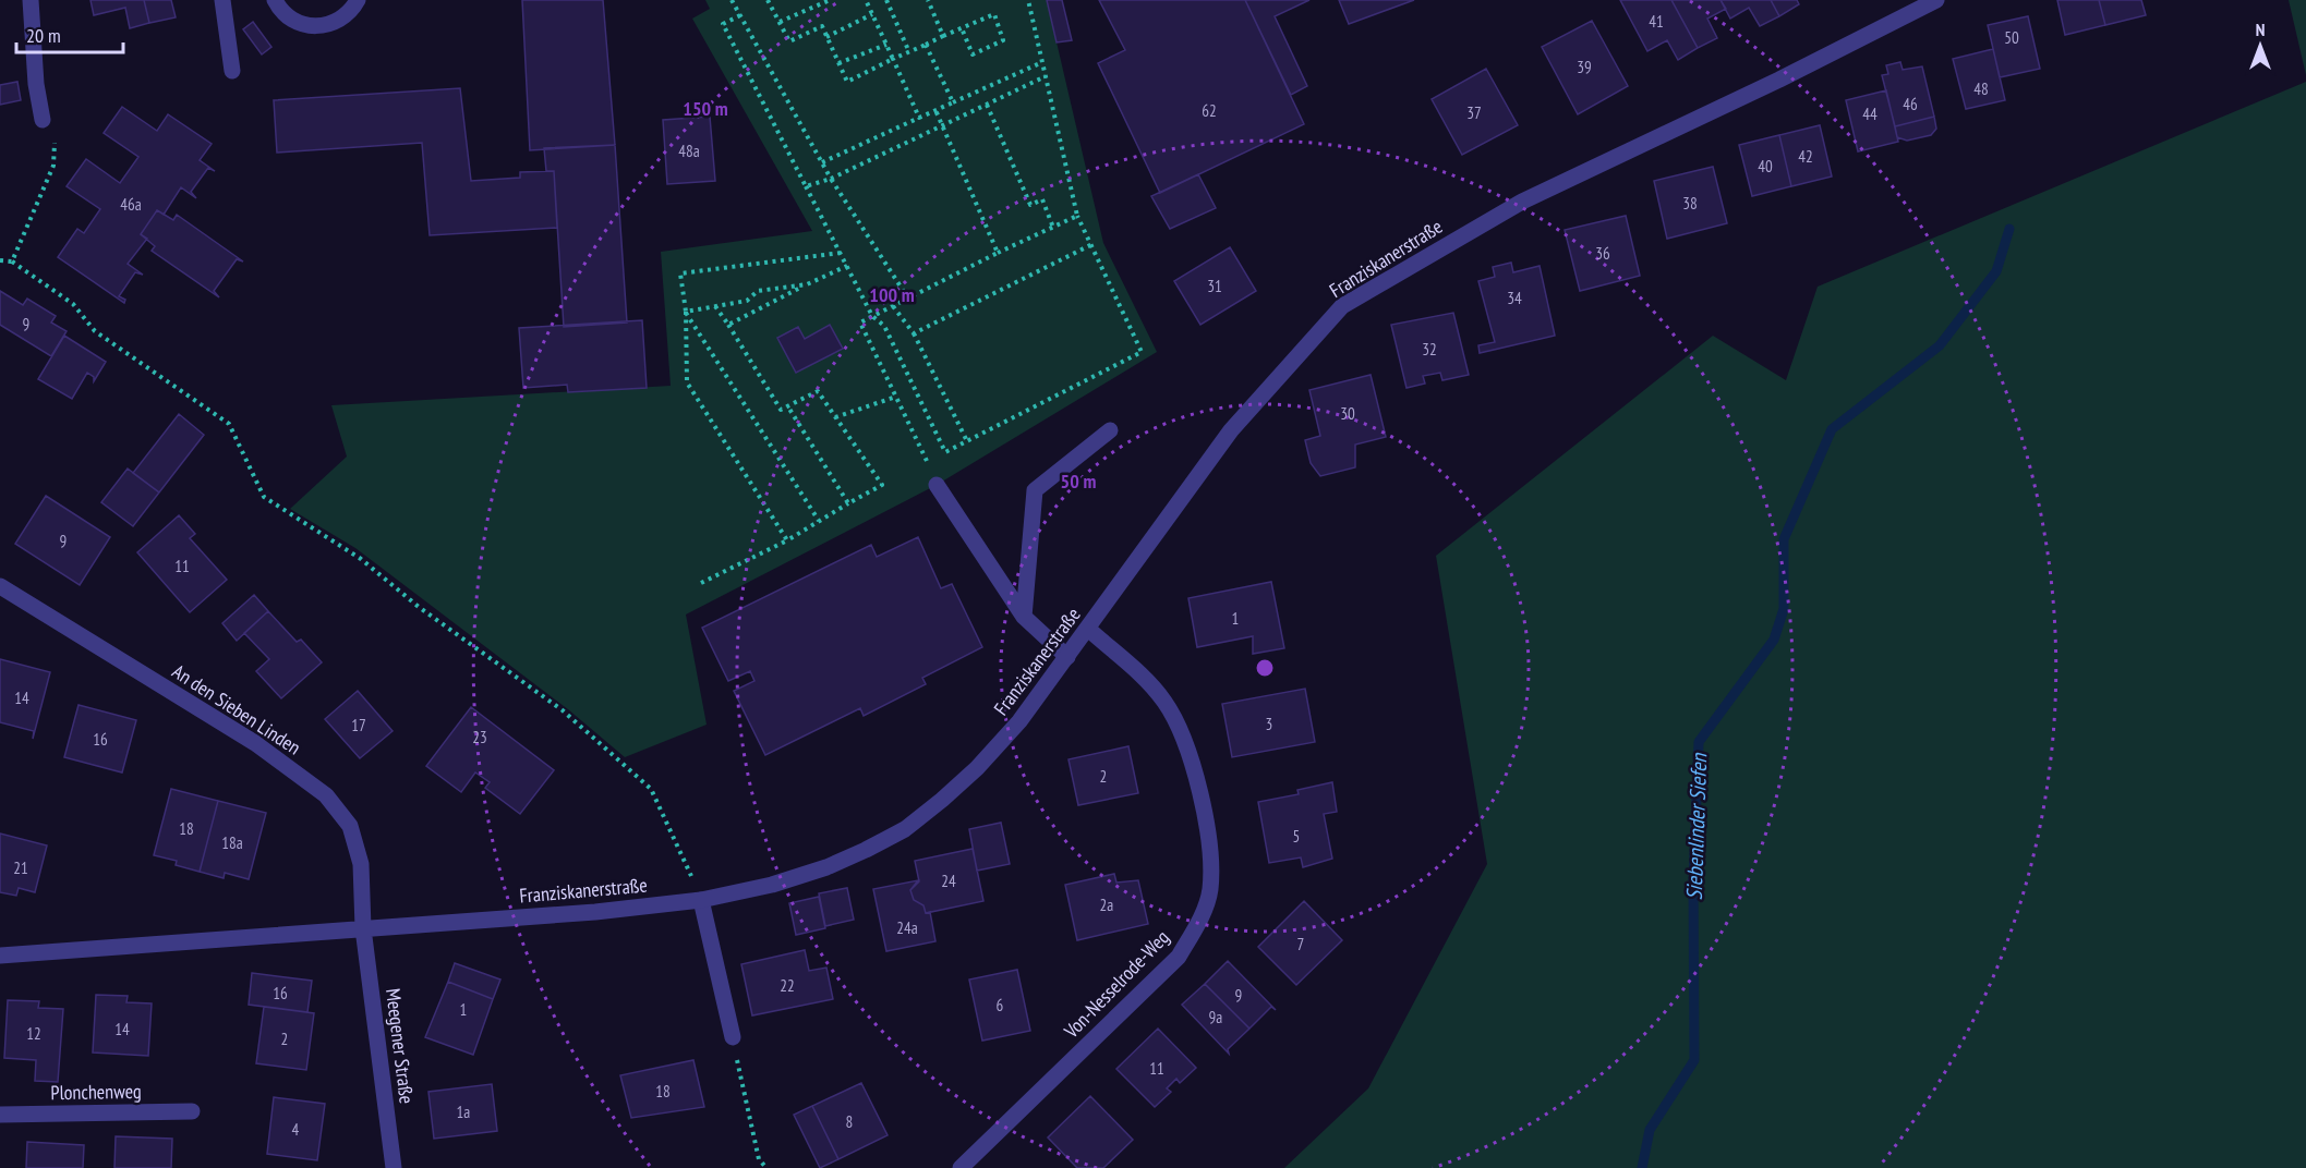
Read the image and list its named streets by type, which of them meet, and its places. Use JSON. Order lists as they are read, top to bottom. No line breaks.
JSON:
{"streets":{"street":["Franziskanerstraße","An den Sieben Linden","Von-Nesselrode-Weg","Meegener Straße","Plonchenweg"]},"crossings":[["Franziskanerstraße","An den Sieben Linden"],["Franziskanerstraße","Von-Nesselrode-Weg"],["Franziskanerstraße","Meegener Straße"],["An den Sieben Linden","Meegener Straße"]],"water":["Siebenlinder Siefen"],"house_numbers":["41","50","39","48","46","62","37","44","48a","42","40","38","46a","36","31","34","9","32","30","9","11","1","14","3","17","23","16","2","18","5","18a","21","24","2a","24a","7","22","16","9","6","1","9a","14","12","2","11","18","1a","8","4"],"scale_bar":"20 m","north":"top","rings":["150 m","100 m","50 m"]}
